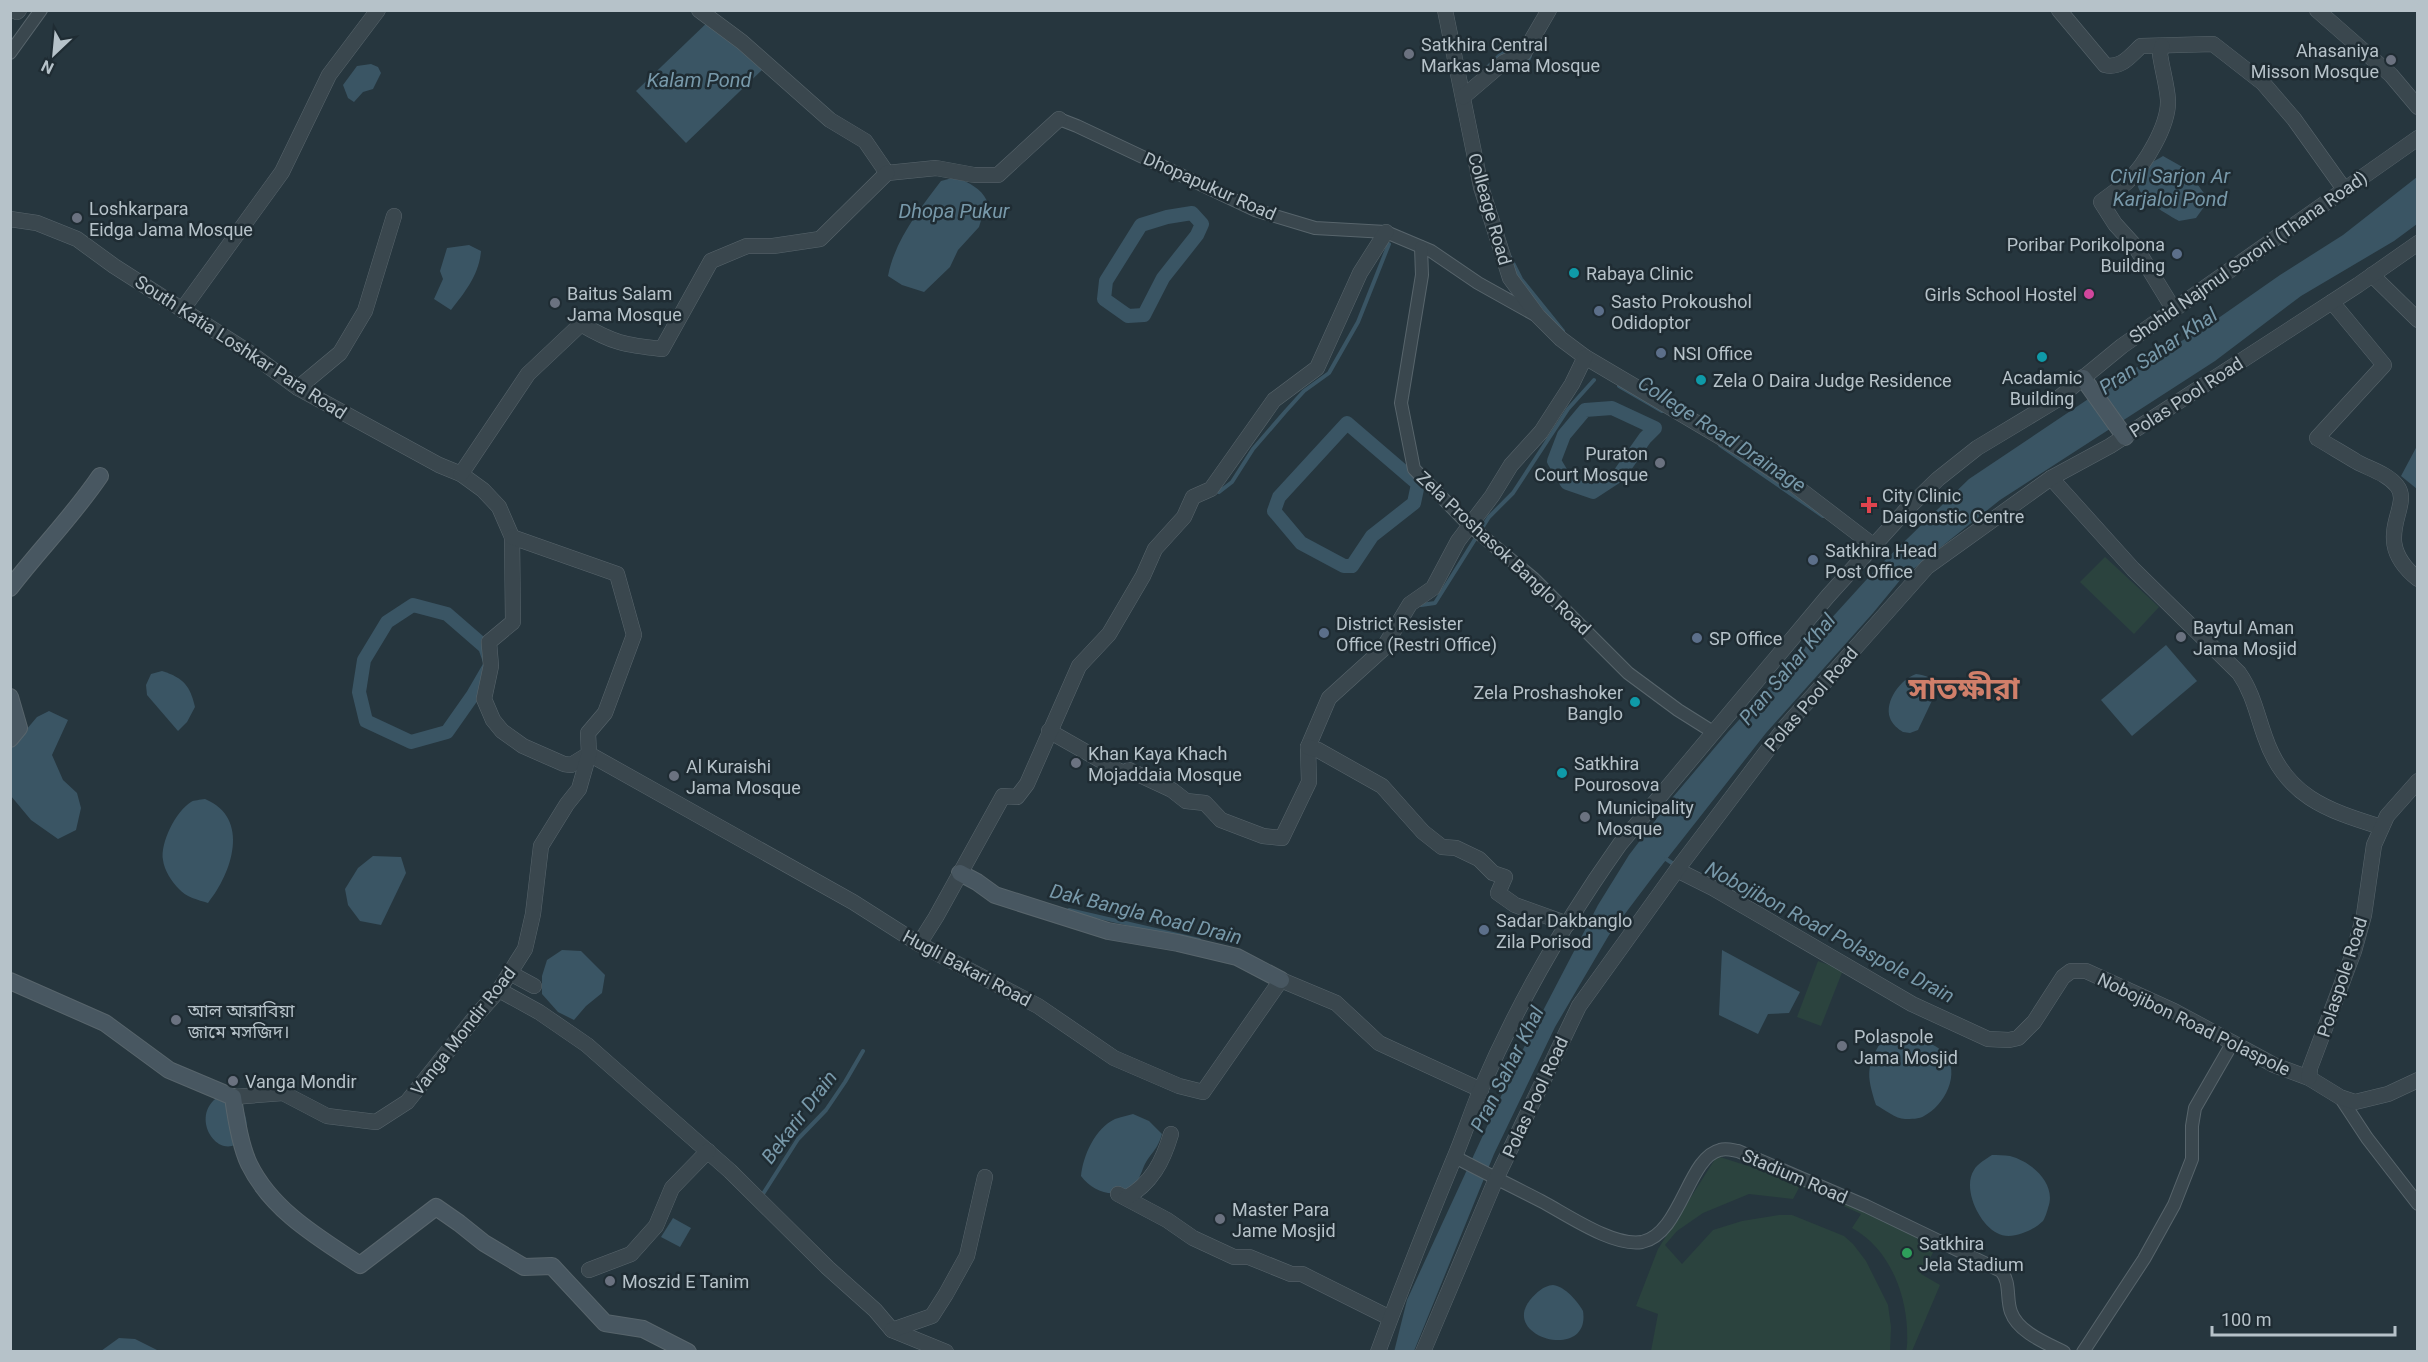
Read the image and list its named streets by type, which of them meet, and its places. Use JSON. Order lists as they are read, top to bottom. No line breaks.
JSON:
{"streets":{"street":["Dhopapukur Road","Colleage Road","Shohid Najmul Soroni (Thana Road)","South Katia Loshkar Para Road","Polas Pool Road","Zela Proshasok Banglo Road","Hugli Bakari Road","Polaspole Road","Nobojibon Road Polaspole","Vanga Mondir Road","Stadium Road"]},"crossings":[["Dhopapukur Road","Colleage Road"],["Dhopapukur Road","Zela Proshasok Banglo Road"],["Colleage Road","Shohid Najmul Soroni (Thana Road)"],["Shohid Najmul Soroni (Thana Road)","Zela Proshasok Banglo Road"],["Shohid Najmul Soroni (Thana Road)","Stadium Road"],["South Katia Loshkar Para Road","Hugli Bakari Road"],["South Katia Loshkar Para Road","Vanga Mondir Road"],["Polas Pool Road","Nobojibon Road Polaspole"],["Polas Pool Road","Stadium Road"],["Hugli Bakari Road","Vanga Mondir Road"],["Polaspole Road","Nobojibon Road Polaspole"]],"districts":["সাতক্ষীরা"],"water":["Kalam Pond","Civil Sarjon Ar Karjaloi Pond","Dhopa Pukur","Pran Sahar Khal","College Road Drainage","Dak Bangla Road Drain","Nobojibon Road Polaspole Drain","Bekarir Drain"],"places":{"other":["Satkhira Central Markas Jama Mosque","Ahasaniya Misson Mosque","Loshkarpara Eidga Jama Mosque","Poribar Porikolpona Building","Rabaya Clinic","Girls School Hostel","Baitus Salam Jama Mosque","Sasto Prokoushol Odidoptor","NSI Office","Acadamic Building","Zela O Daira Judge Residence","Puraton Court Mosque","Satkhira Head Post Office","District Resister Office (Restri Office)","Baytul Aman Jama Mosjid","SP Office","Zela Proshashoker Banglo","Khan Kaya Khach Mojaddaia Mosque","Satkhira Pourosova","Al Kuraishi Jama Mosque","Municipality Mosque","Sadar Dakbanglo Zila Porisod","আল আরাবিয়া জামে মসজিদ।","Polaspole Jama Mosjid","Vanga Mondir","Master Para Jame Mosjid","Satkhira Jela Stadium","Moszid E Tanim"],"health":["City Clinic Daigonstic Centre"]},"scale_bar":"100 m","north":"bottom left"}
